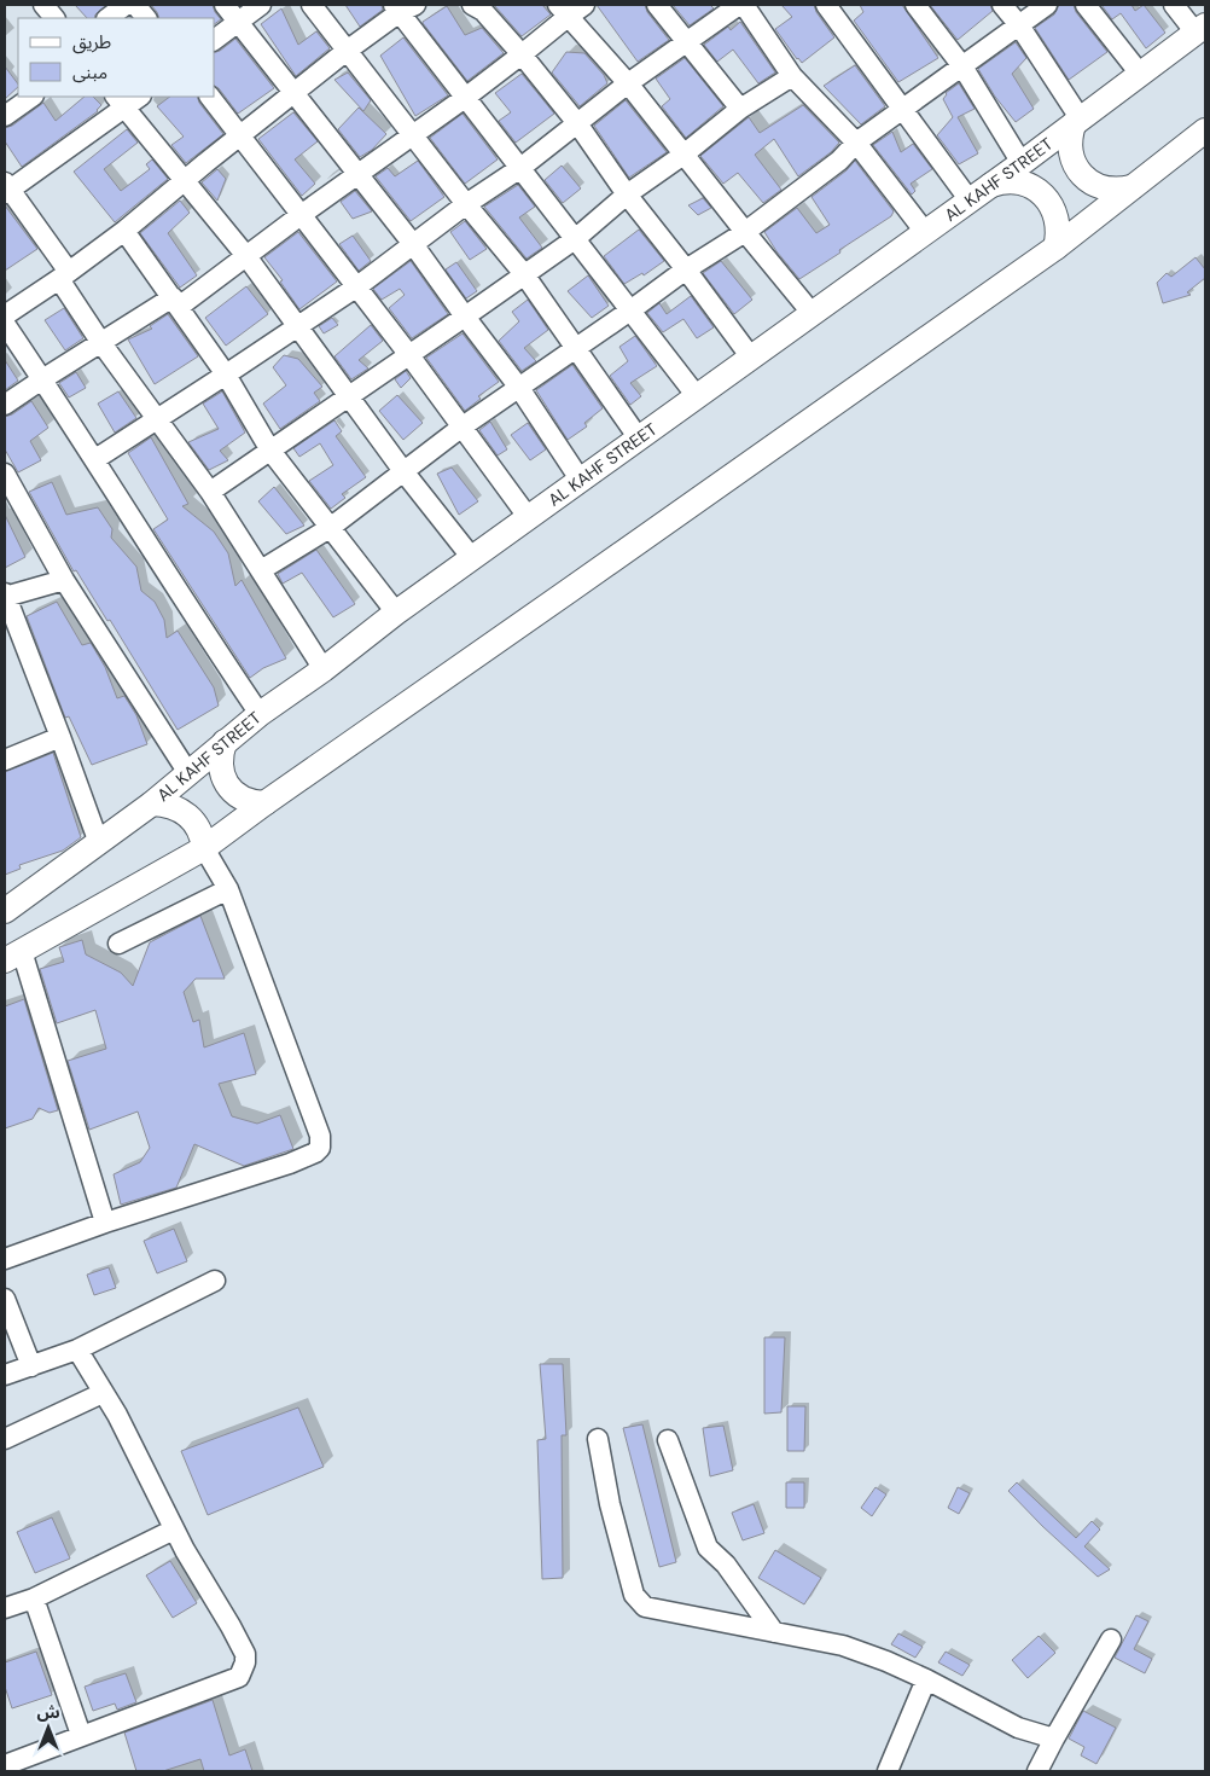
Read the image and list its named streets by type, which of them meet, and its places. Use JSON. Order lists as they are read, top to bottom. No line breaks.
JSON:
{"streets":{"main road":["AL KAHF STREET"]},"legend":["طريق","مبنى"],"north":"top"}
